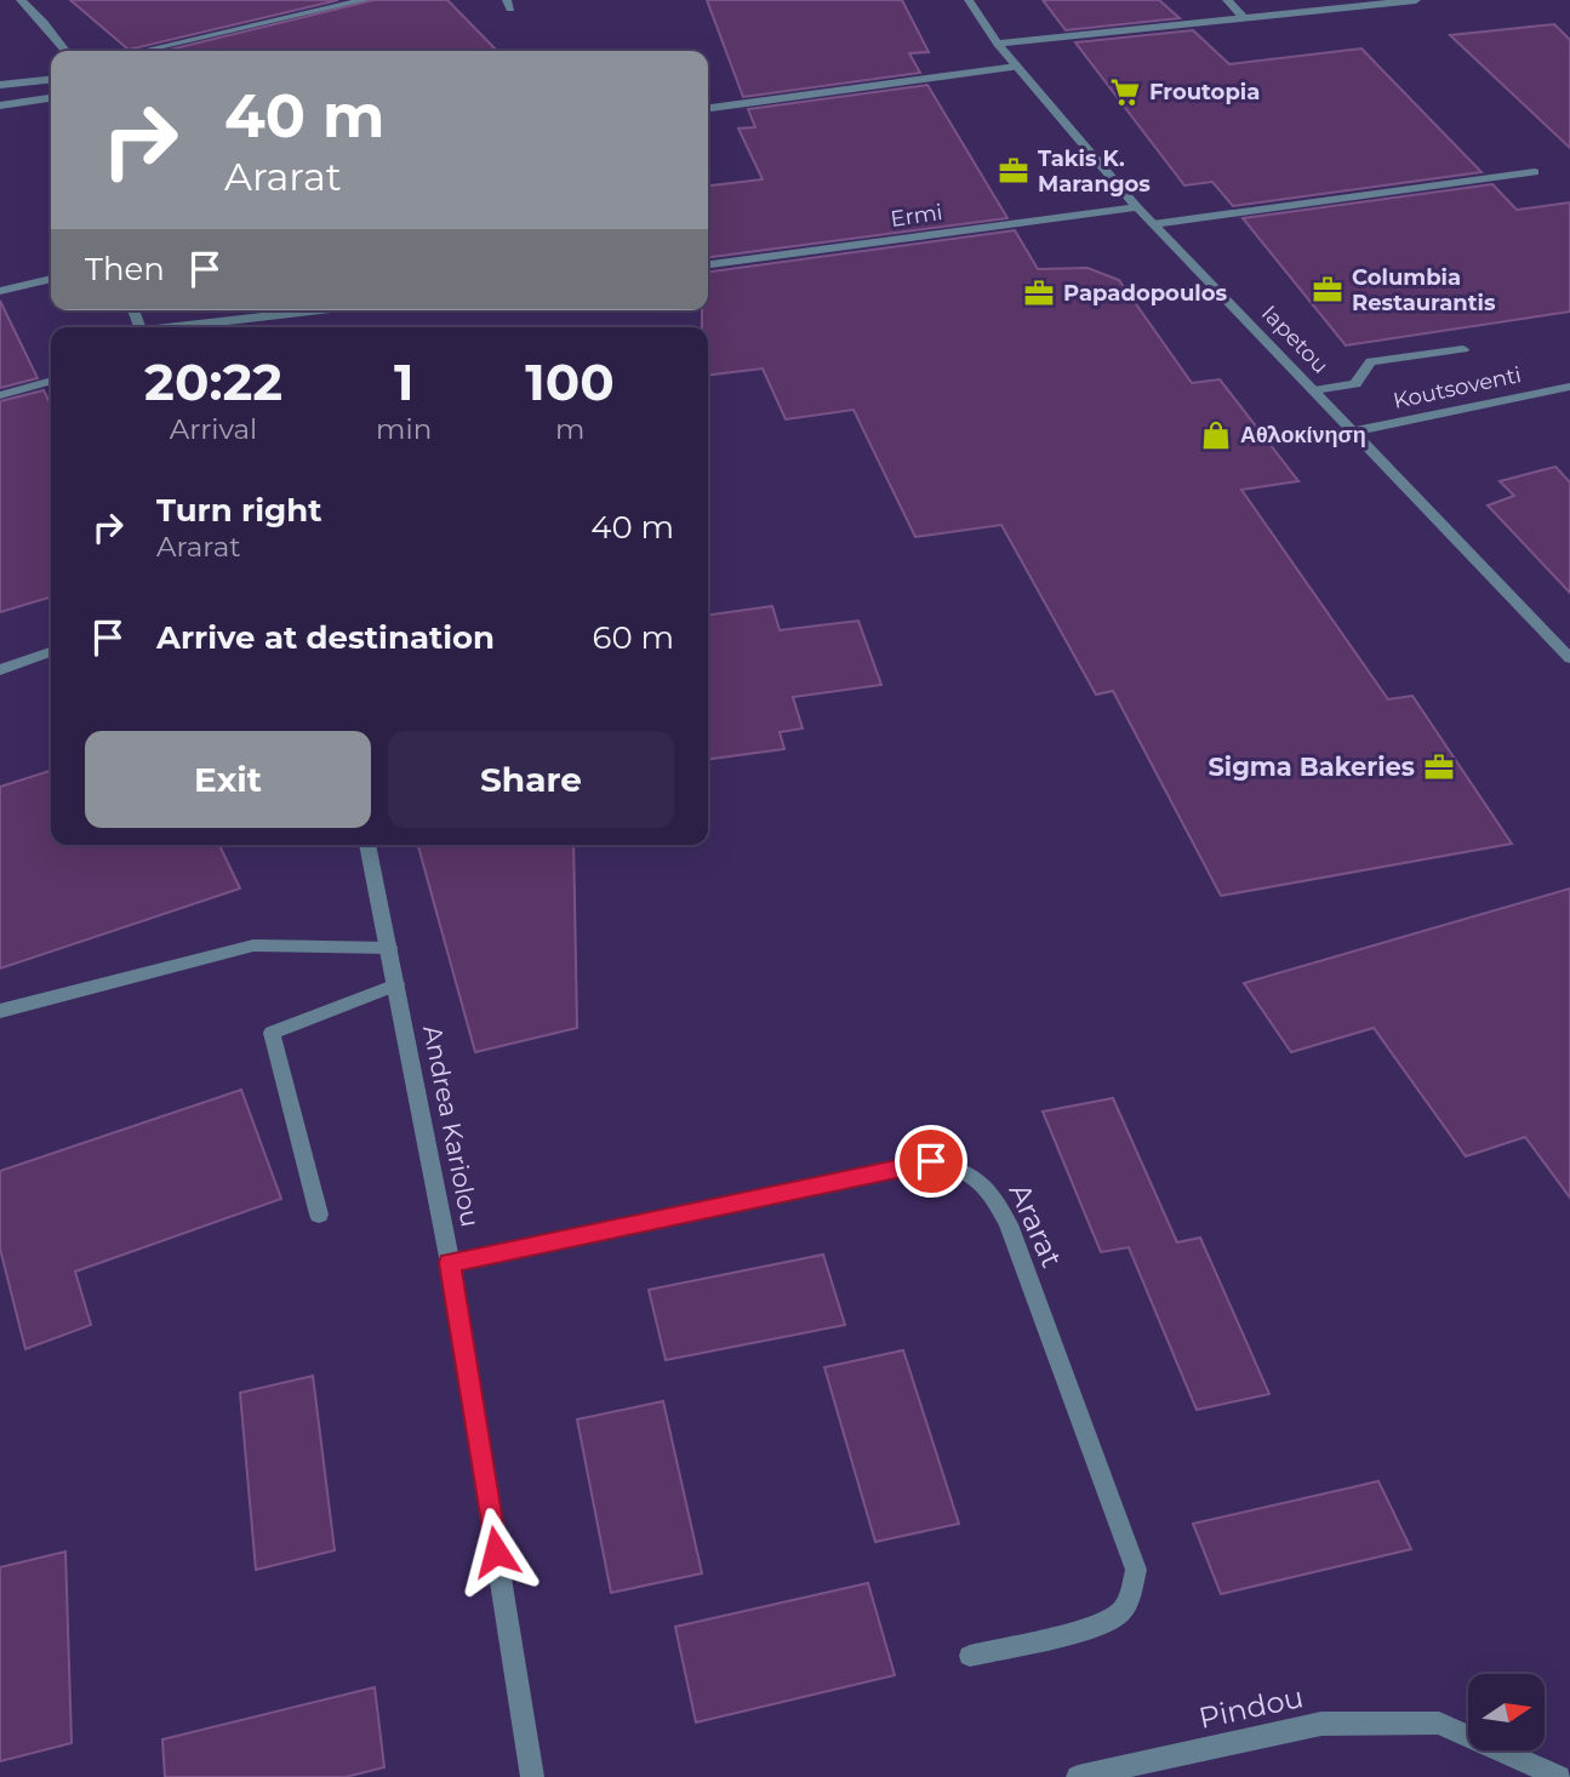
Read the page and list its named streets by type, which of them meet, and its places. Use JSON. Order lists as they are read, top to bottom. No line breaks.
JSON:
{"streets":{"street":["Ermi","Iapetou","Koutsoventi","Andrea Kariolou","Ararat","Pindou"]},"crossings":[["Ermi","Iapetou"],["Iapetou","Koutsoventi"],["Andrea Kariolou","Ararat"]],"places":{"supermarket":["Froutopia"],"office":["Takis K. Marangos","Columbia Restaurantis","Papadopoulos","Sigma Bakeries"],"shop":["Αθλοκίνηση"]},"north":"right","page":{"turn":["40 m","Ararat"],"then":"Then","eta":["20:22","Arrival","1","min","100","m"],"list":[{"name":"Turn right","note":"Ararat","value":"40 m"},{"name":"Arrive at destination","value":"60 m"}],"buttons":["Exit","Share"]}}
